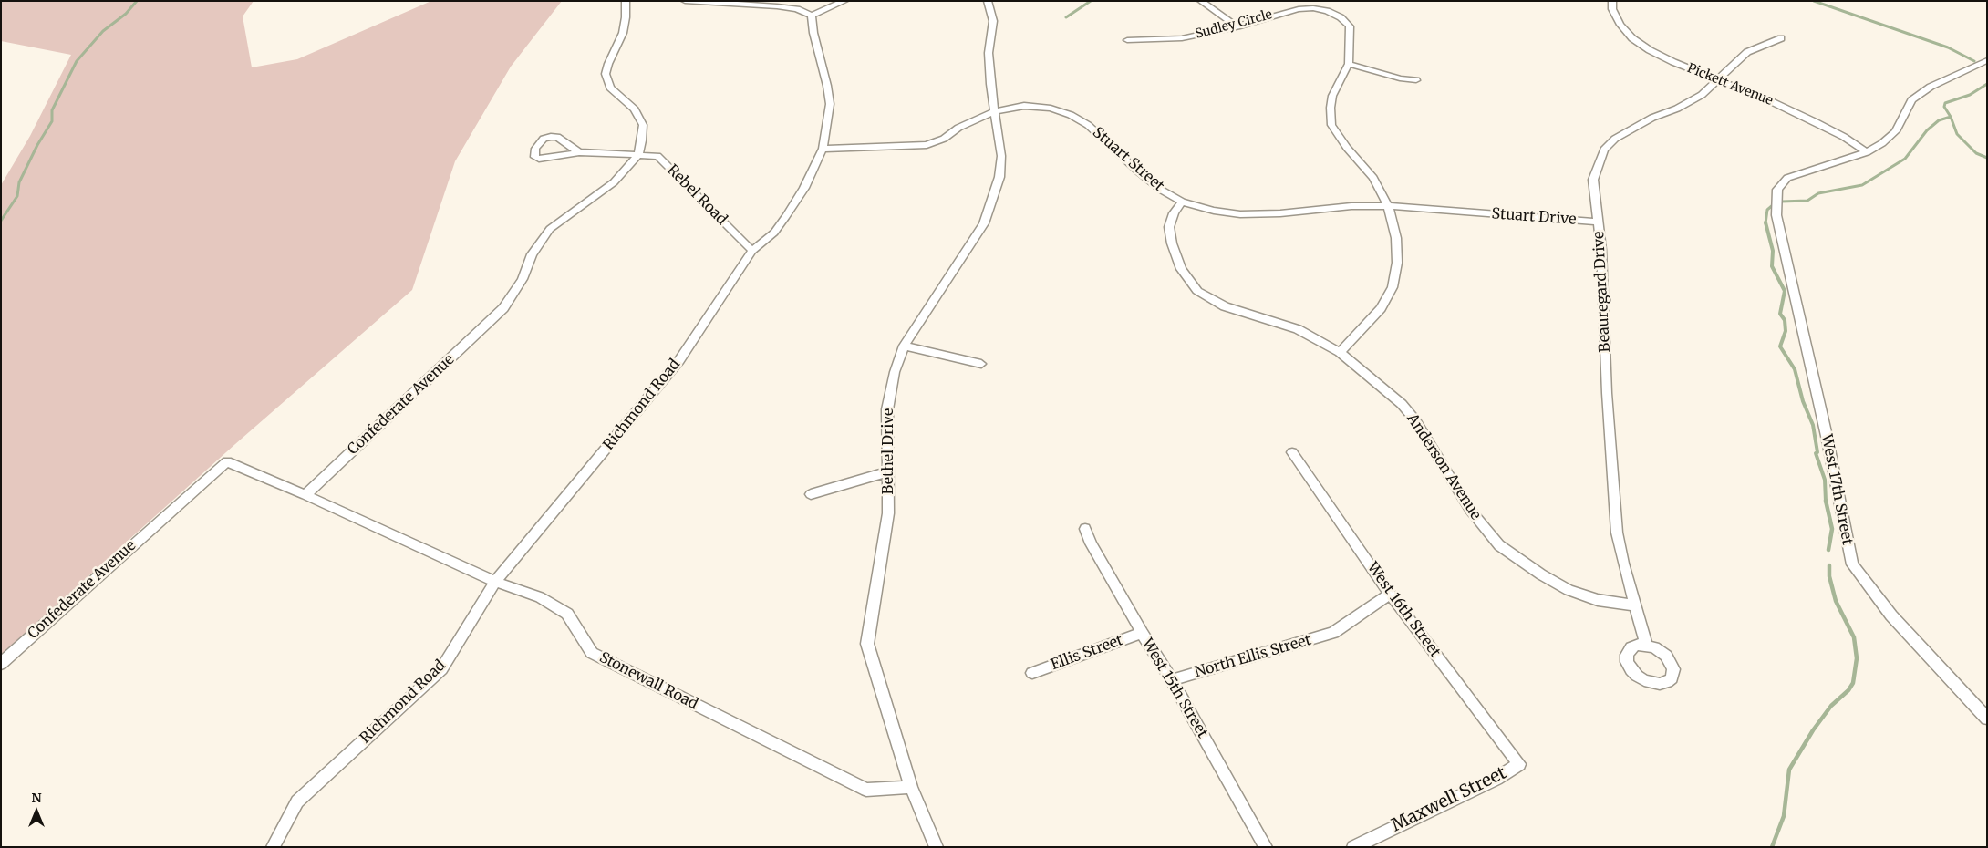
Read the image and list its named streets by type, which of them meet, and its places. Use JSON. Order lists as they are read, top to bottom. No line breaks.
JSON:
{"streets":{"street":["Sudley Circle","Pickett Avenue","Stuart Street","Rebel Road","Stuart Drive","Beauregard Drive","Confederate Avenue","Richmond Road","Bethel Drive","Anderson Avenue","West 17th Street","West 16th Street","Ellis Street","North Ellis Street","Stonewall Road","West 15th Street","Maxwell Street"]},"crossings":[["Sudley Circle","Stuart Street"],["Sudley Circle","Anderson Avenue"],["Pickett Avenue","Beauregard Drive"],["Pickett Avenue","West 17th Street"],["Stuart Street","Stuart Drive"],["Stuart Street","Richmond Road"],["Stuart Street","Bethel Drive"],["Stuart Street","Anderson Avenue"],["Rebel Road","Confederate Avenue"],["Rebel Road","Richmond Road"],["Stuart Drive","Beauregard Drive"],["Beauregard Drive","Anderson Avenue"],["Confederate Avenue","Stonewall Road"],["Richmond Road","Stonewall Road"],["Bethel Drive","Stonewall Road"],["West 16th Street","North Ellis Street"],["West 16th Street","Maxwell Street"],["Ellis Street","West 15th Street"],["North Ellis Street","West 15th Street"]],"north":"top"}
